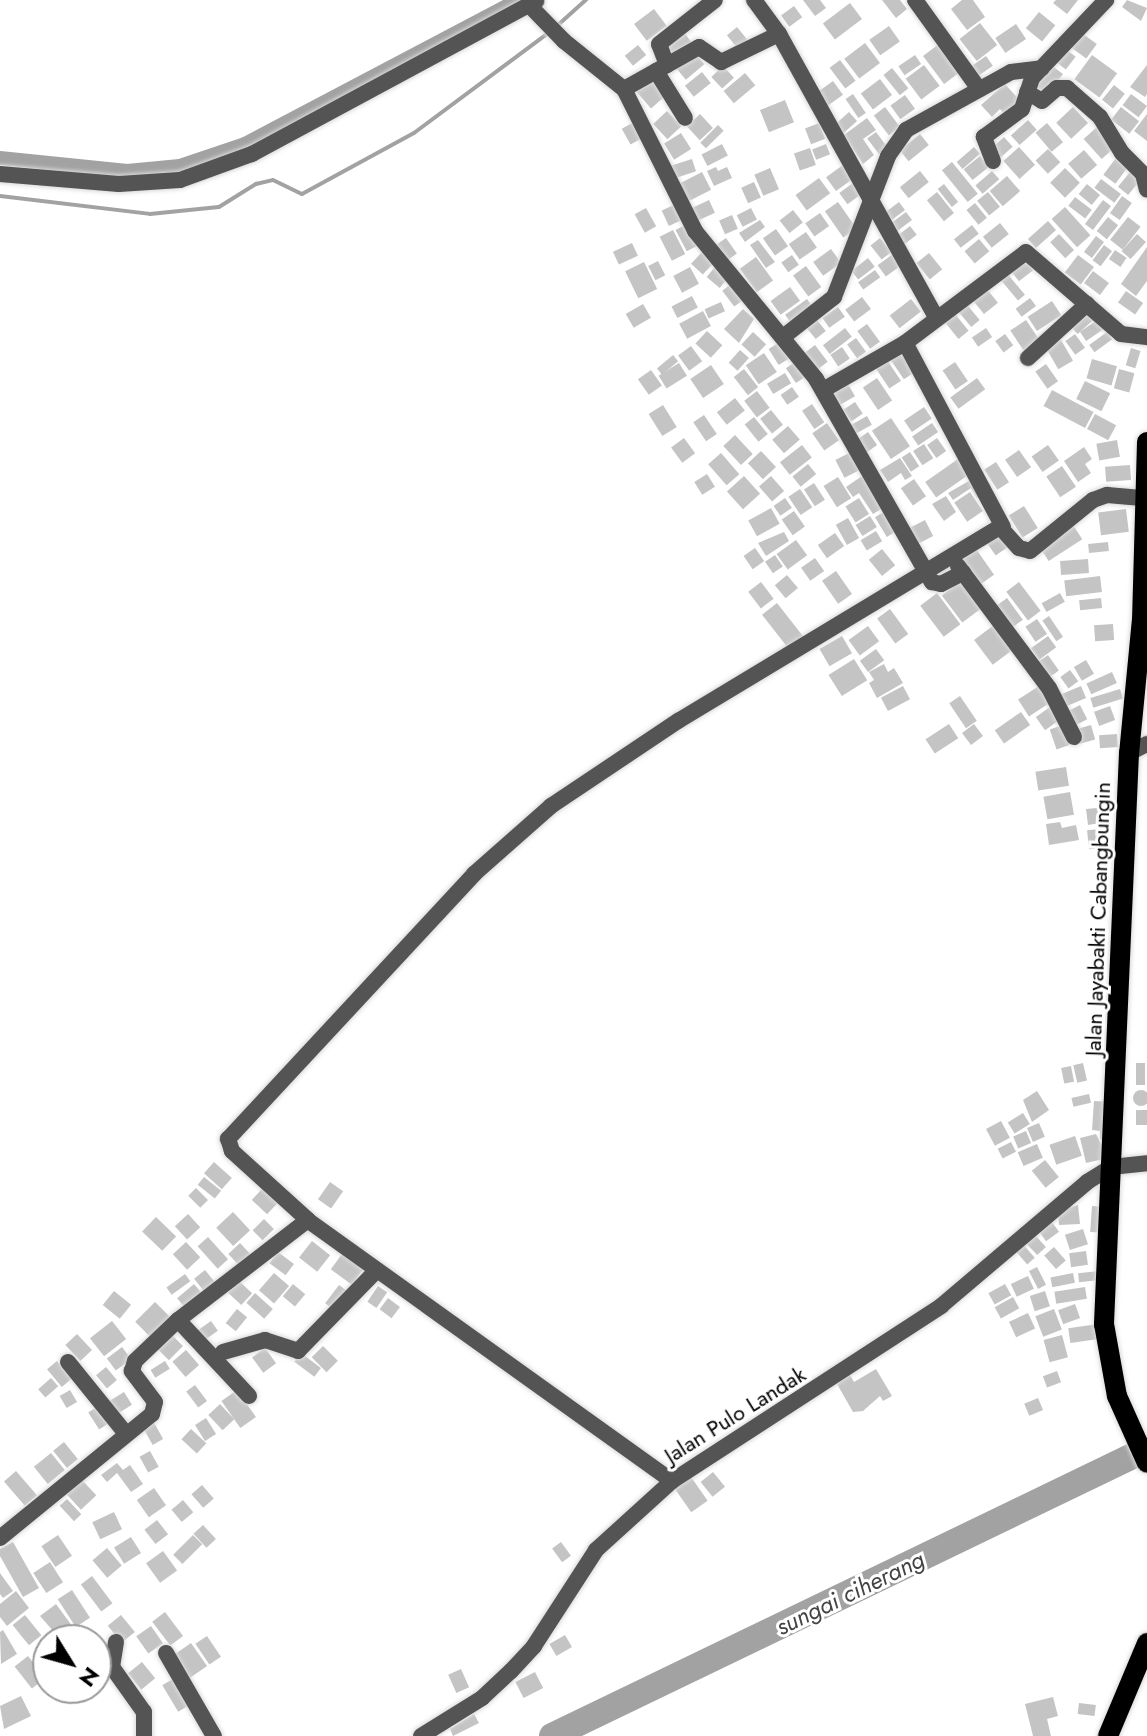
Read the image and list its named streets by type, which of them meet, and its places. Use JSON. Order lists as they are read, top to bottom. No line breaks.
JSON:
{"streets":{"main road":["Jalan Jayabakti Cabangbungin"],"street":["Jalan Pulo Landak"]},"crossings":[["Jalan Jayabakti Cabangbungin","Jalan Pulo Landak"]],"water":["sungai ciherang"],"north":"bottom right"}
